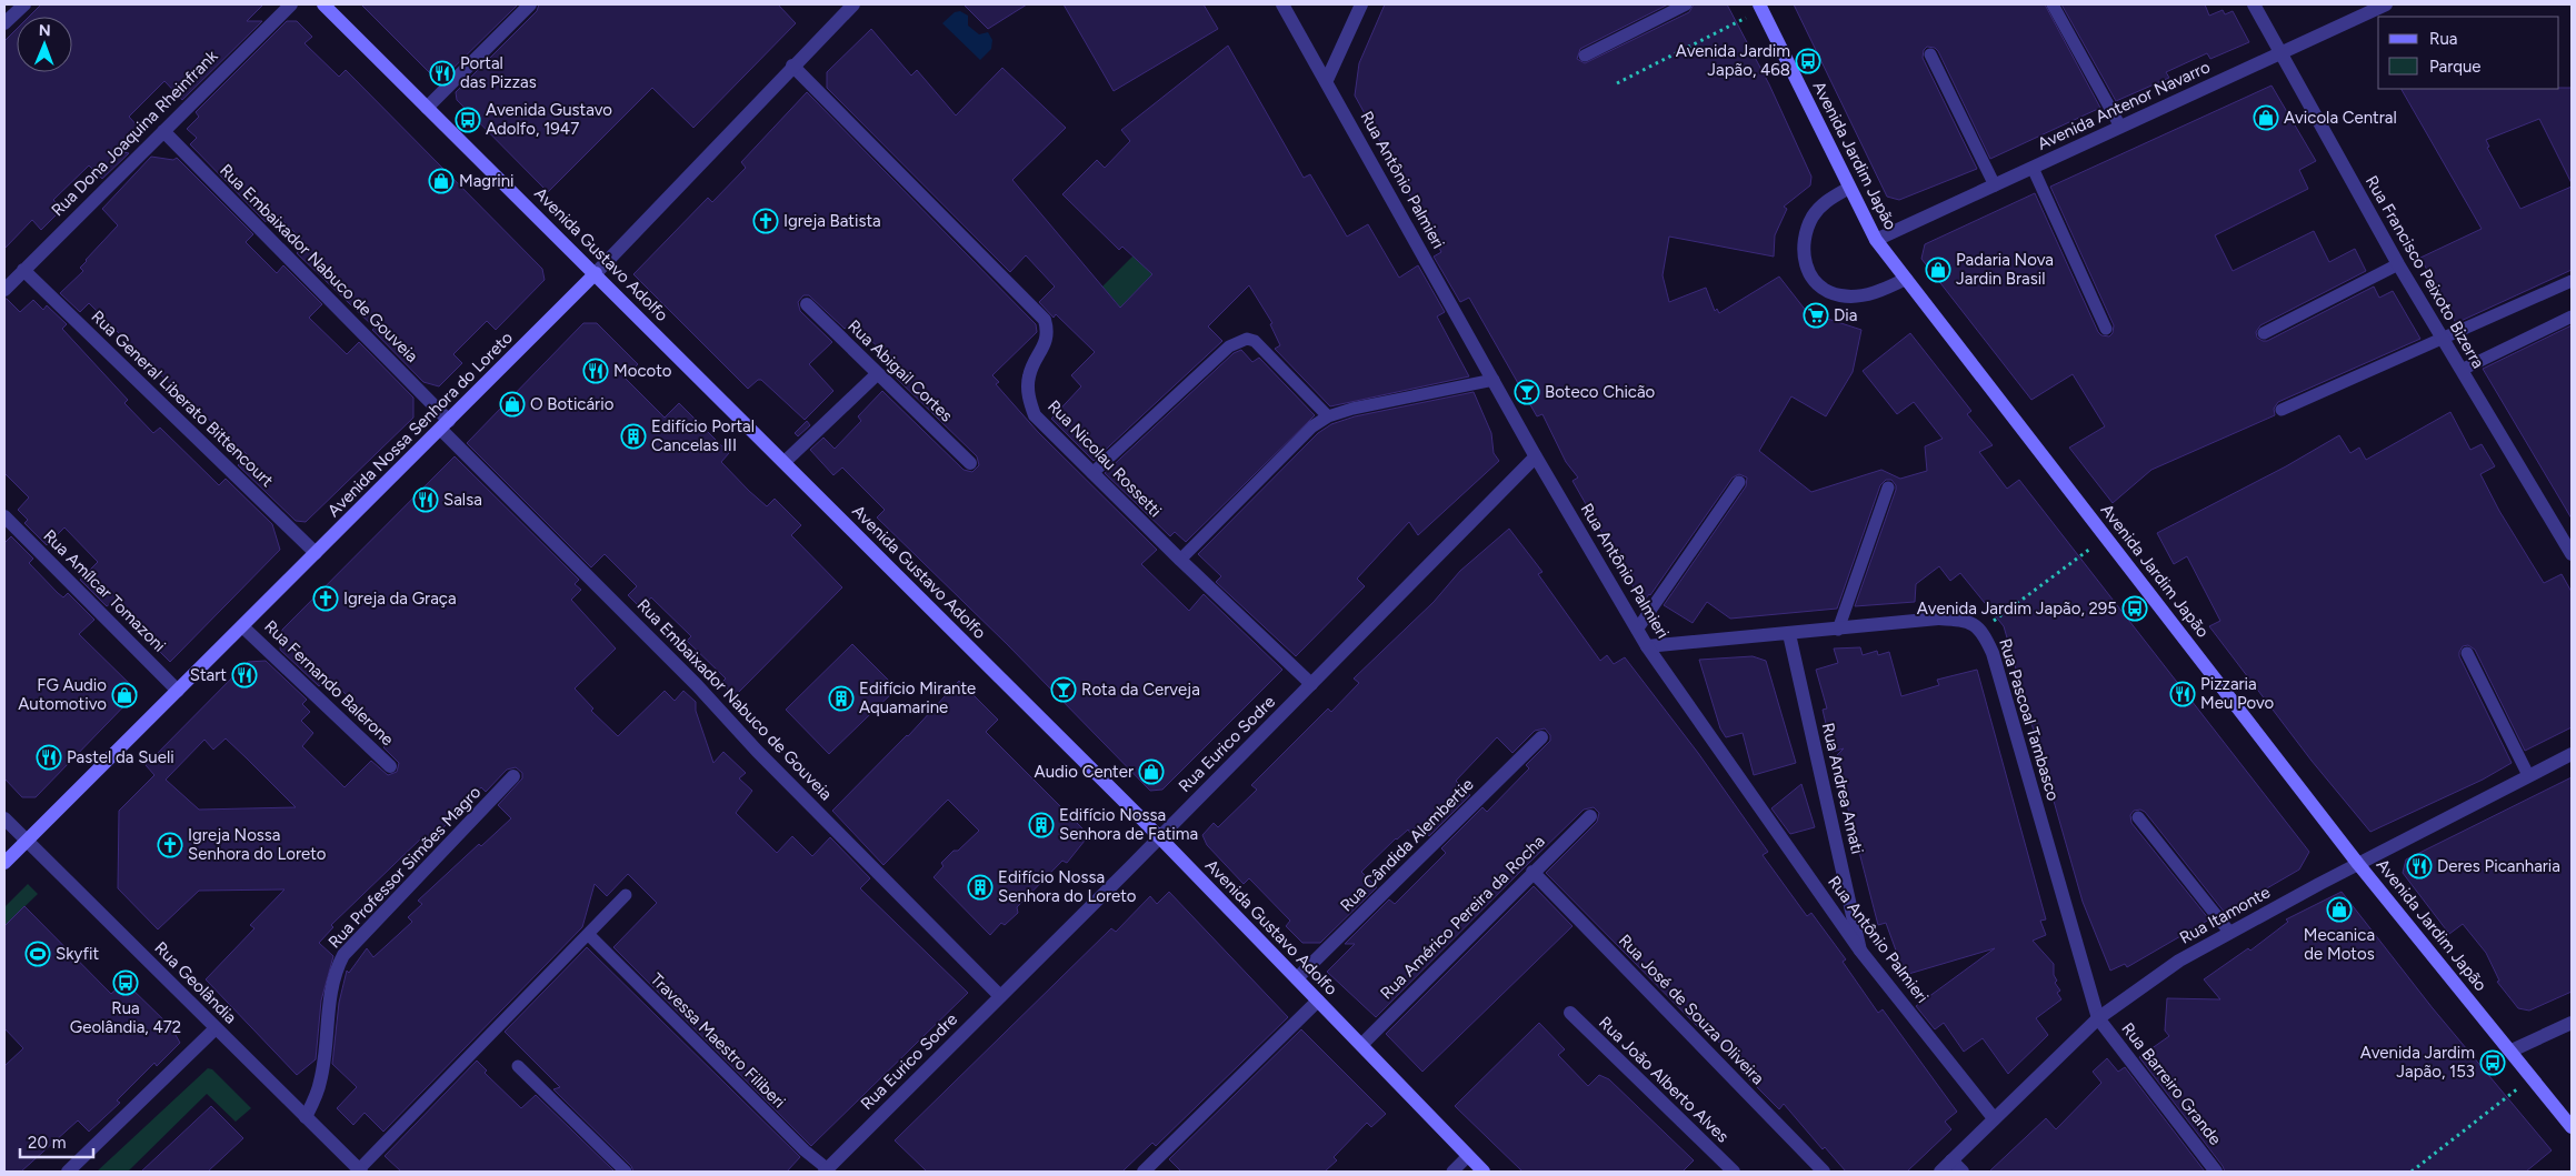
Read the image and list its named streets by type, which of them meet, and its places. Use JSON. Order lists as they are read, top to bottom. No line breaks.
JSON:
{"streets":{"main road":["Avenida Jardim Japão","Avenida Gustavo Adolfo","Avenida Nossa Senhora do Loreto"],"street":["Avenida Antenor Navarro","Rua Dona Joaquina Rheinfrank","Rua Antônio Palmieri","Rua Embaixador Nabuco de Gouveia","Rua Francisco Peixoto Bizerra","Rua Abigail Cortes","Rua General Liberato Bittencourt","Rua Nicolau Rossetti","Rua Amílcar Tomazoni","Rua Fernando Balerone","Rua Pascoal Tambasco","Rua Eurico Sodre","Rua Andrea Amati","Rua Cândida Alembertie","Rua Professor Simões Magro","Rua Itamonte","Rua Américo Pereira da Rocha","Rua Geolândia","Rua José de Souza Oliveira","Rua João Alberto Alves","Rua Barreiro Grande"],"lane":["Travessa Maestro Filiberi"]},"crossings":[["Avenida Antenor Navarro","Avenida Jardim Japão"],["Avenida Antenor Navarro","Rua Francisco Peixoto Bizerra"],["Rua Dona Joaquina Rheinfrank","Rua Embaixador Nabuco de Gouveia"],["Rua Dona Joaquina Rheinfrank","Rua General Liberato Bittencourt"],["Avenida Jardim Japão","Rua Itamonte"],["Rua Antônio Palmieri","Rua Pascoal Tambasco"],["Rua Antônio Palmieri","Rua Eurico Sodre"],["Rua Antônio Palmieri","Rua Andrea Amati"],["Rua Antônio Palmieri","Rua Itamonte"],["Avenida Gustavo Adolfo","Avenida Nossa Senhora do Loreto"],["Avenida Gustavo Adolfo","Rua Eurico Sodre"],["Avenida Gustavo Adolfo","Rua Cândida Alembertie"],["Avenida Gustavo Adolfo","Rua Américo Pereira da Rocha"],["Rua Embaixador Nabuco de Gouveia","Avenida Nossa Senhora do Loreto"],["Rua Embaixador Nabuco de Gouveia","Rua Eurico Sodre"],["Rua General Liberato Bittencourt","Avenida Nossa Senhora do Loreto"],["Avenida Nossa Senhora do Loreto","Rua Nicolau Rossetti"],["Avenida Nossa Senhora do Loreto","Rua Amílcar Tomazoni"],["Avenida Nossa Senhora do Loreto","Rua Fernando Balerone"],["Avenida Nossa Senhora do Loreto","Rua Geolândia"],["Rua Nicolau Rossetti","Rua Eurico Sodre"],["Rua Pascoal Tambasco","Rua Andrea Amati"],["Rua Pascoal Tambasco","Rua Itamonte"],["Rua Pascoal Tambasco","Rua Barreiro Grande"],["Rua Eurico Sodre","Travessa Maestro Filiberi"],["Rua Professor Simões Magro","Rua Geolândia"],["Rua Itamonte","Rua Barreiro Grande"],["Rua Américo Pereira da Rocha","Rua José de Souza Oliveira"]],"places":{"bus stop":["Avenida Jardim Japão, 468","Avenida Gustavo Adolfo, 1947","Avenida Jardim Japão, 295","Rua Geolândia, 472","Avenida Jardim Japão, 153"],"restaurant":["Portal das Pizzas","Mocoto","Salsa","Start","Pizzaria Meu Povo","Pastel da Sueli","Deres Picanharia"],"shop":["Avicola Central","Magrini","Padaria Nova Jardin Brasil","O Boticário","FG Audio Automotivo","Audio Center","Mecanica de Motos"],"church":["Igreja Batista","Igreja da Graça","Igreja Nossa Senhora do Loreto"],"supermarket":["Dia"],"bar":["Boteco Chicão","Rota da Cerveja"],"building":["Edifício Portal Cancelas III","Edifício Mirante Aquamarine","Edifício Nossa Senhora de Fatima","Edifício Nossa Senhora do Loreto"],"sports":["Skyfit"]},"legend":["Rua","Parque"],"scale_bar":"20 m","north":"top"}
